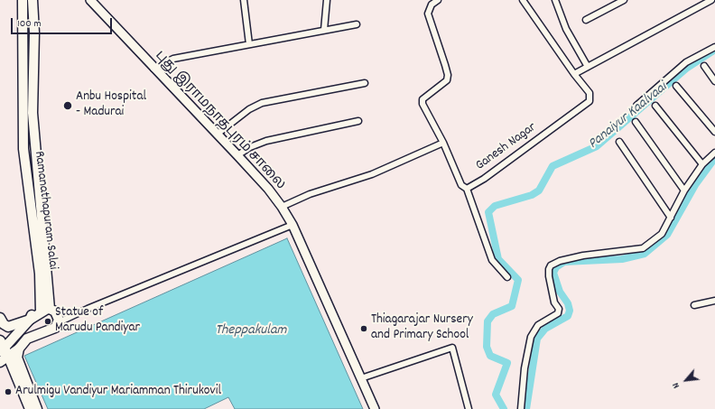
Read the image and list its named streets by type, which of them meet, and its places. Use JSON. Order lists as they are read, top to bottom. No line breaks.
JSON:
{"streets":{"main road":["புது இராமநாதபுரம் சாலை","Ramanathapuram Salai"],"street":["Ganesh Nagar"]},"water":["Panaiyur Kaalvaai","Theppakulam"],"places":["Anbu Hospital - Madurai","Statue of Marudu Pandiyar","Thiagarajar Nursery and Primary School","Arulmigu Vandiyur Mariamman Thirukovil"],"scale_bar":"100 m","north":"bottom left"}
